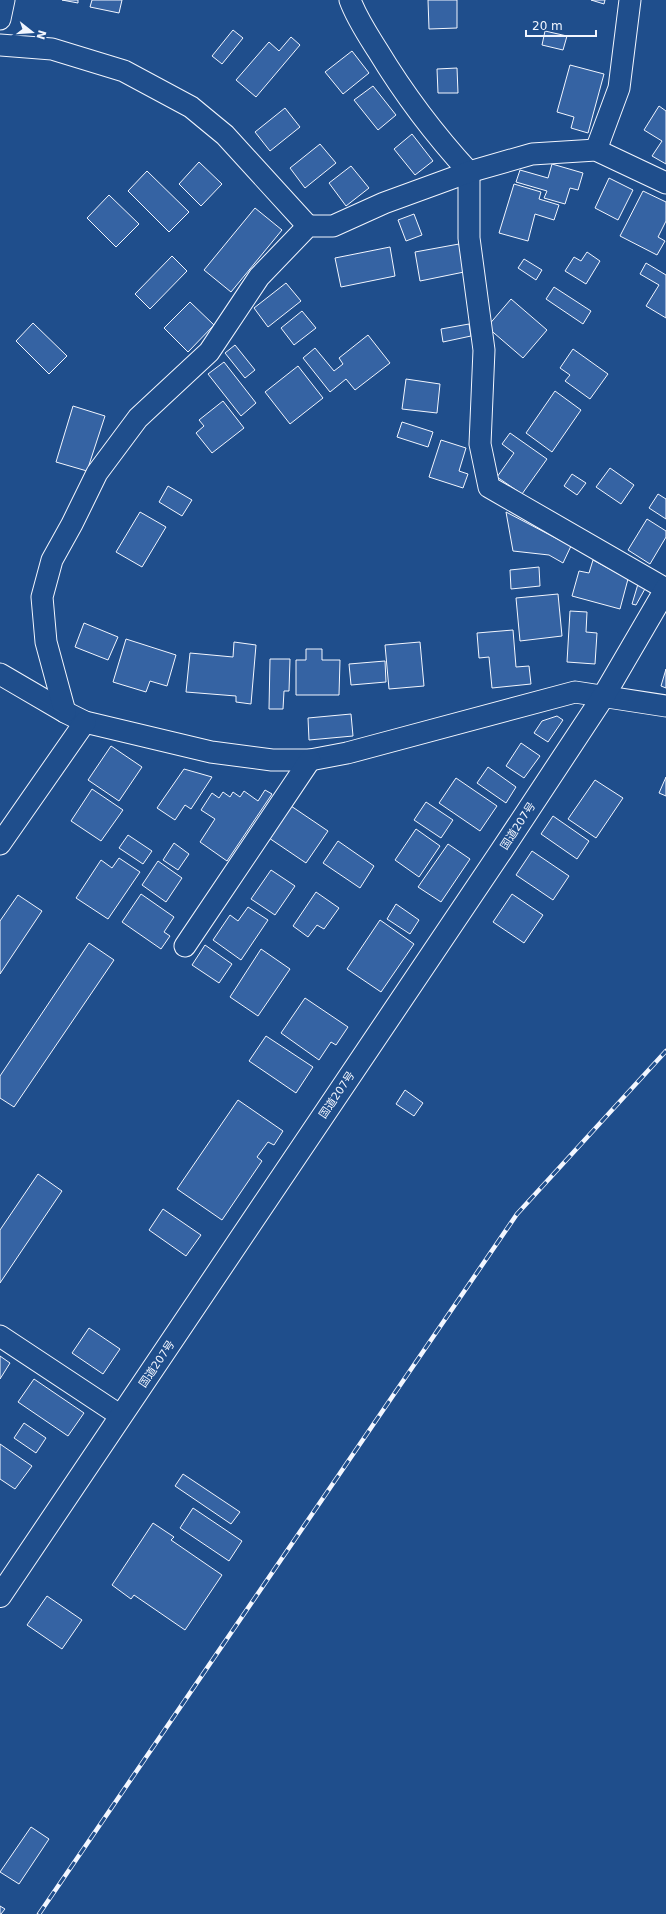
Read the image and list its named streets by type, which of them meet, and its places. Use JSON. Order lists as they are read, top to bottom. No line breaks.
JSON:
{"streets":{"highway":["国道207号"]},"scale_bar":"20 m","north":"right"}
